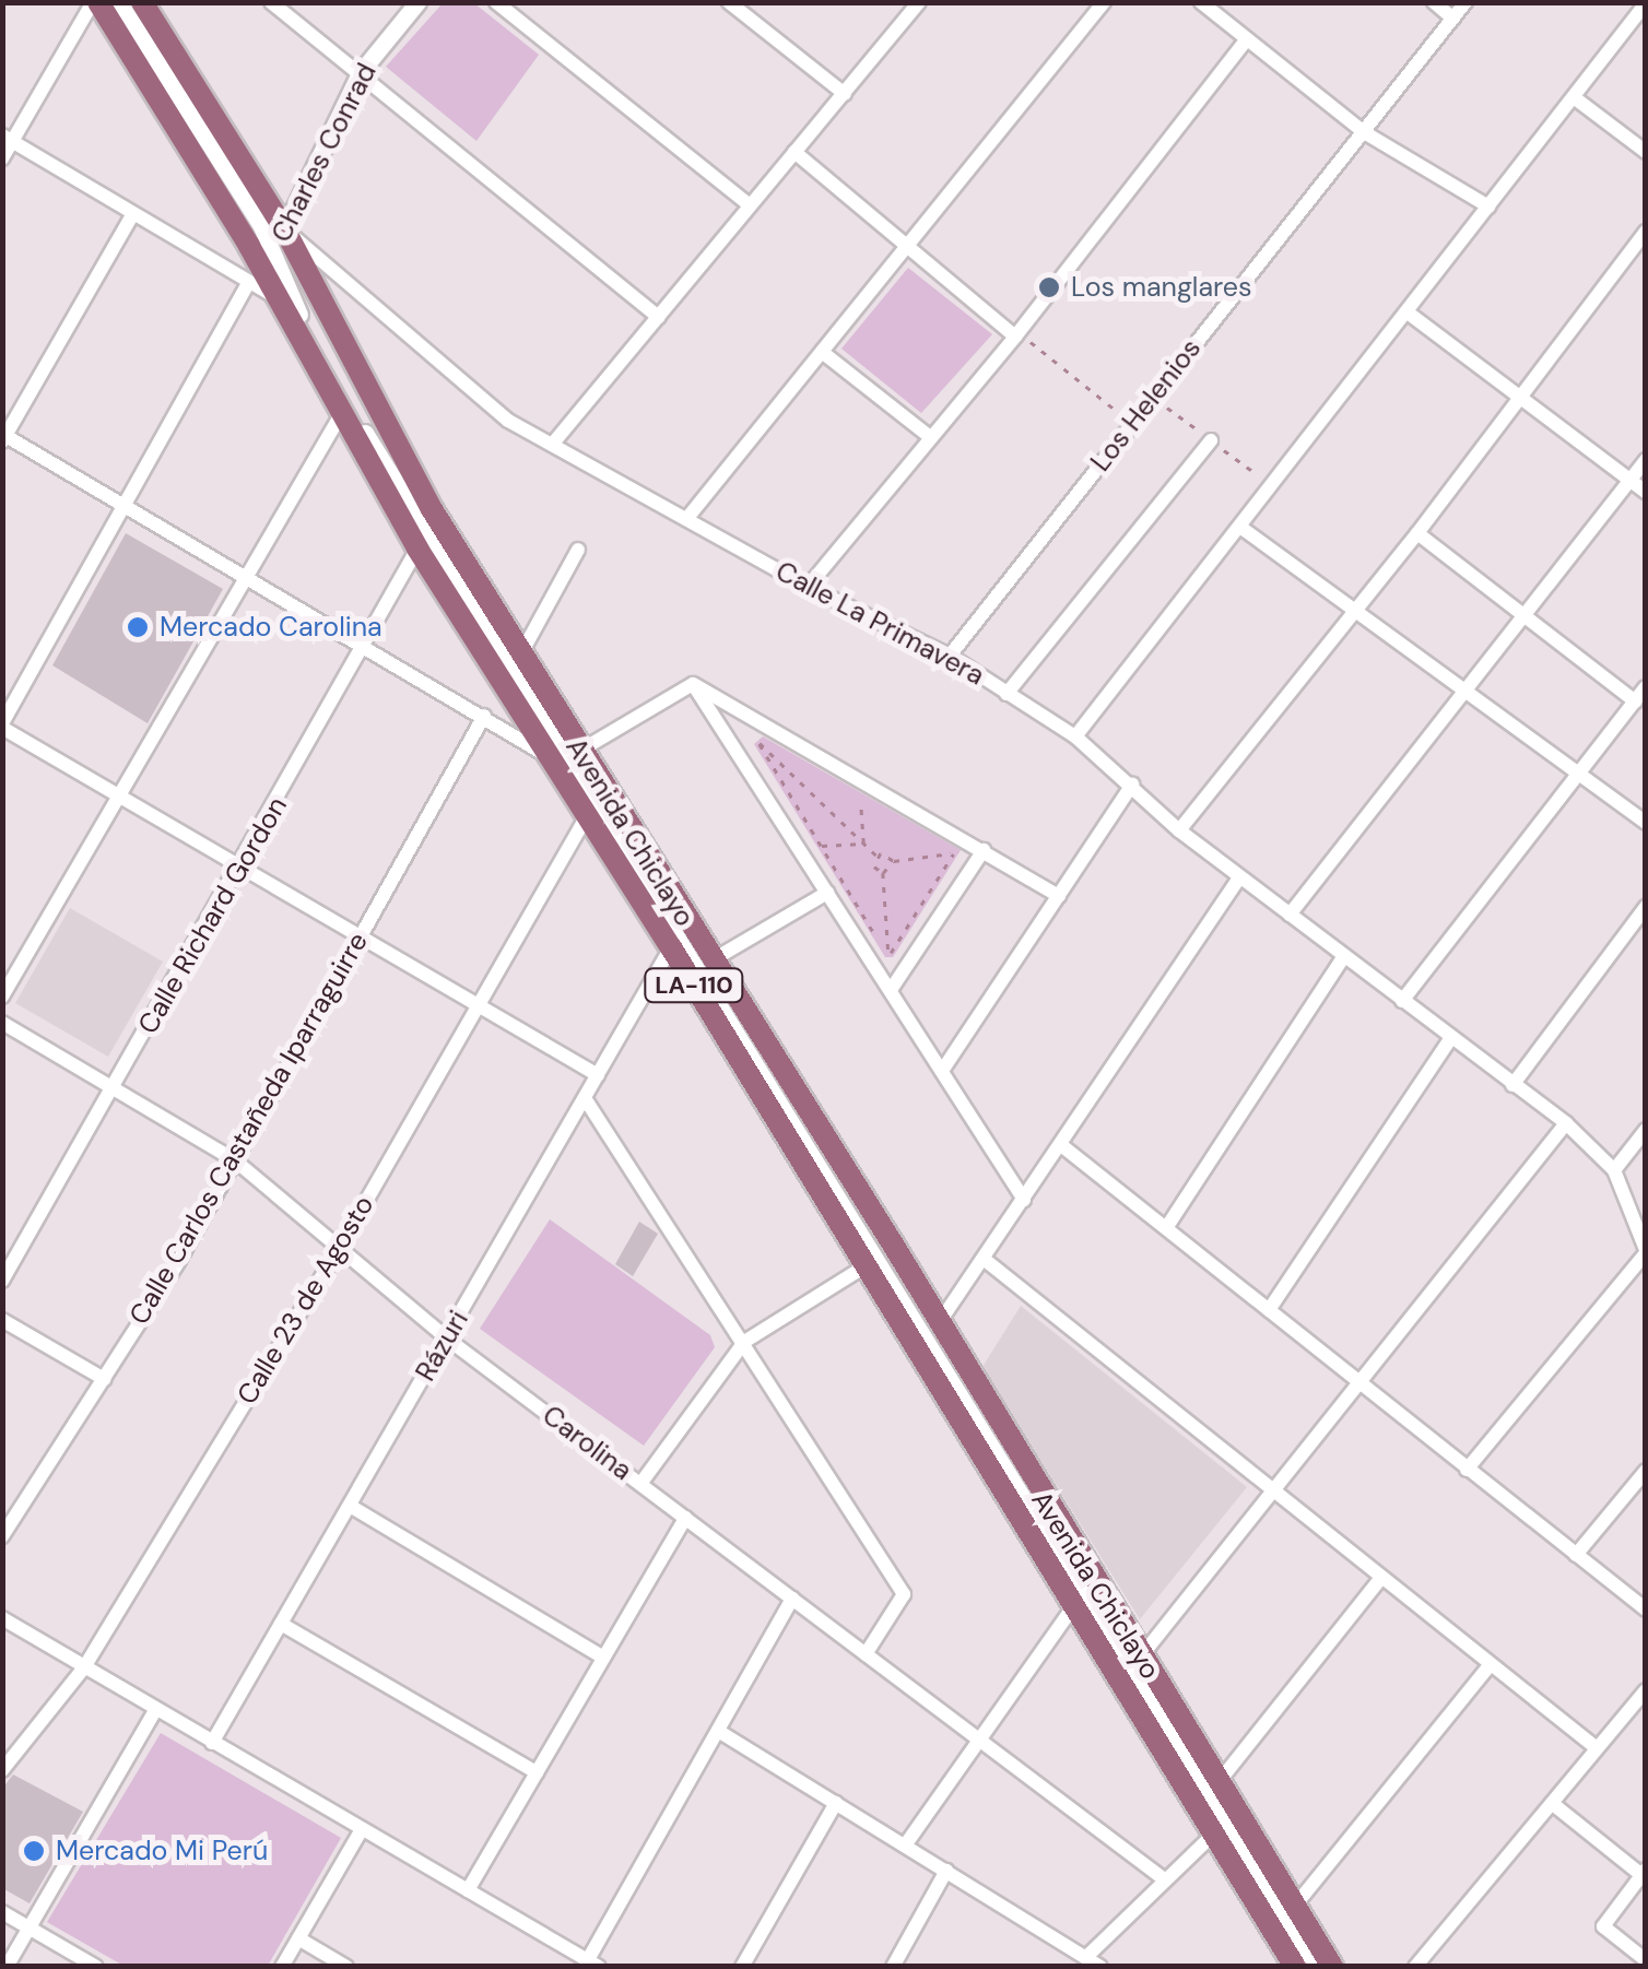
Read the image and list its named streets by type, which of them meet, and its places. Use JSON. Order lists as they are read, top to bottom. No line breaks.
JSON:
{"streets":{"main road":["Avenida Chiclayo","LA-110"],"street":["Charles Conrad","Los Helenios","Calle La Primavera","Calle Richard Gordon","Calle Carlos Castañeda Iparraguirre","Calle 23 de Agosto","Rázuri","Carolina"]},"crossings":[["Charles Conrad","Calle La Primavera"],["Charles Conrad","Avenida Chiclayo"],["Los Helenios","Calle La Primavera"],["Calle La Primavera","Avenida Chiclayo"],["Avenida Chiclayo","Calle Richard Gordon"],["Avenida Chiclayo","Calle 23 de Agosto"],["Avenida Chiclayo","Rázuri"],["Calle Richard Gordon","Carolina"],["Calle Carlos Castañeda Iparraguirre","Carolina"],["Calle 23 de Agosto","Carolina"],["Rázuri","Carolina"]],"places":["Los manglares","Mercado Carolina","Mercado Mi Perú"]}
